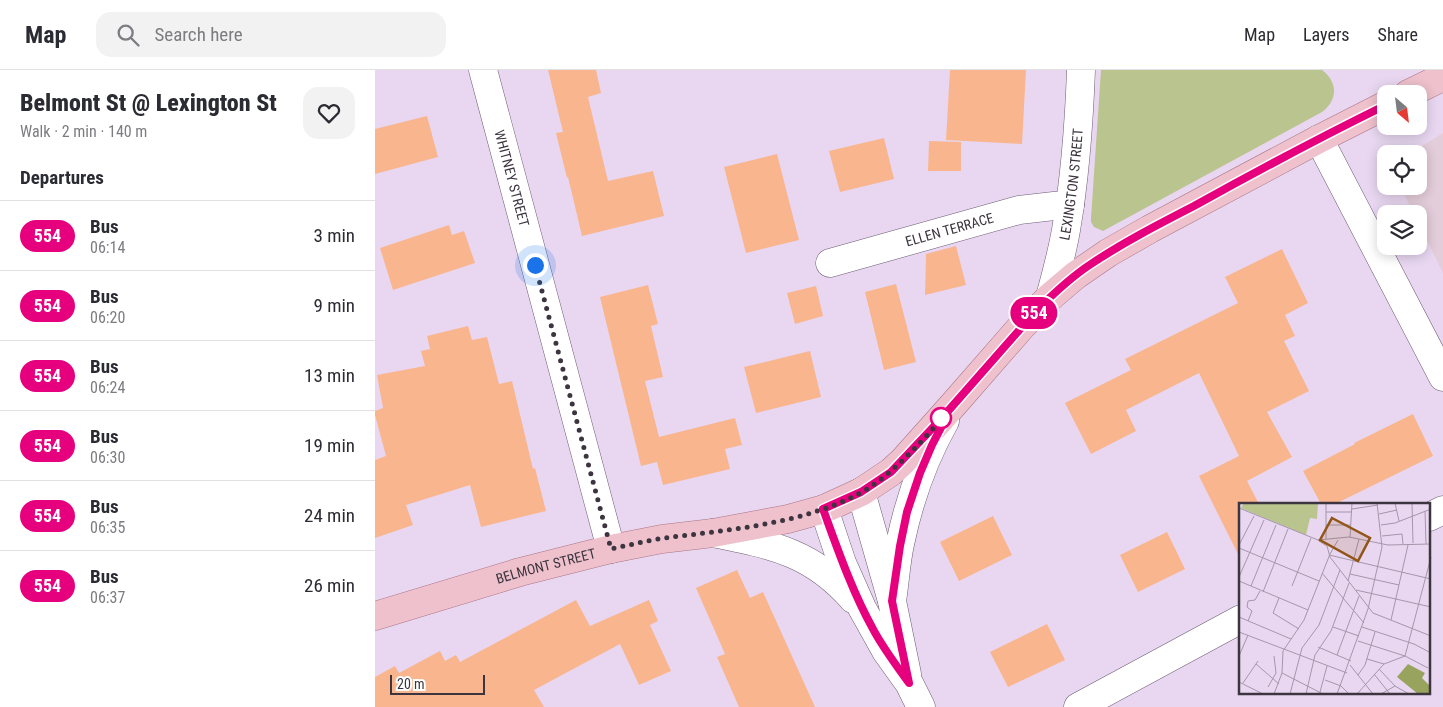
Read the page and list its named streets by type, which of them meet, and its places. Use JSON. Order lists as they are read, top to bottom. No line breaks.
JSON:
{"streets":{"main road":["BELMONT STREET"],"street":["WHITNEY STREET","LEXINGTON STREET","ELLEN TERRACE"]},"crossings":[["WHITNEY STREET","BELMONT STREET"],["LEXINGTON STREET","ELLEN TERRACE"],["LEXINGTON STREET","BELMONT STREET"]],"lines":["bus line 554"],"scale_bar":"20 m","north":"bottom right","page":{"header":"Map","search":"Search here","nav":["Map","Layers","Share"],"heading":[["Belmont St @ Lexington St","Walk · 2 min · 140 m"],"Departures"],"on_map":"554","list":[{"mark":"554","name":"Bus","note":"06:14","value":"3 min"},{"mark":"554","name":"Bus","note":"06:20","value":"9 min"},{"mark":"554","name":"Bus","note":"06:24","value":"13 min"},{"mark":"554","name":"Bus","note":"06:30","value":"19 min"},{"mark":"554","name":"Bus","note":"06:35","value":"24 min"},{"mark":"554","name":"Bus","note":"06:37","value":"26 min"}],"scale":"20 m"}}
